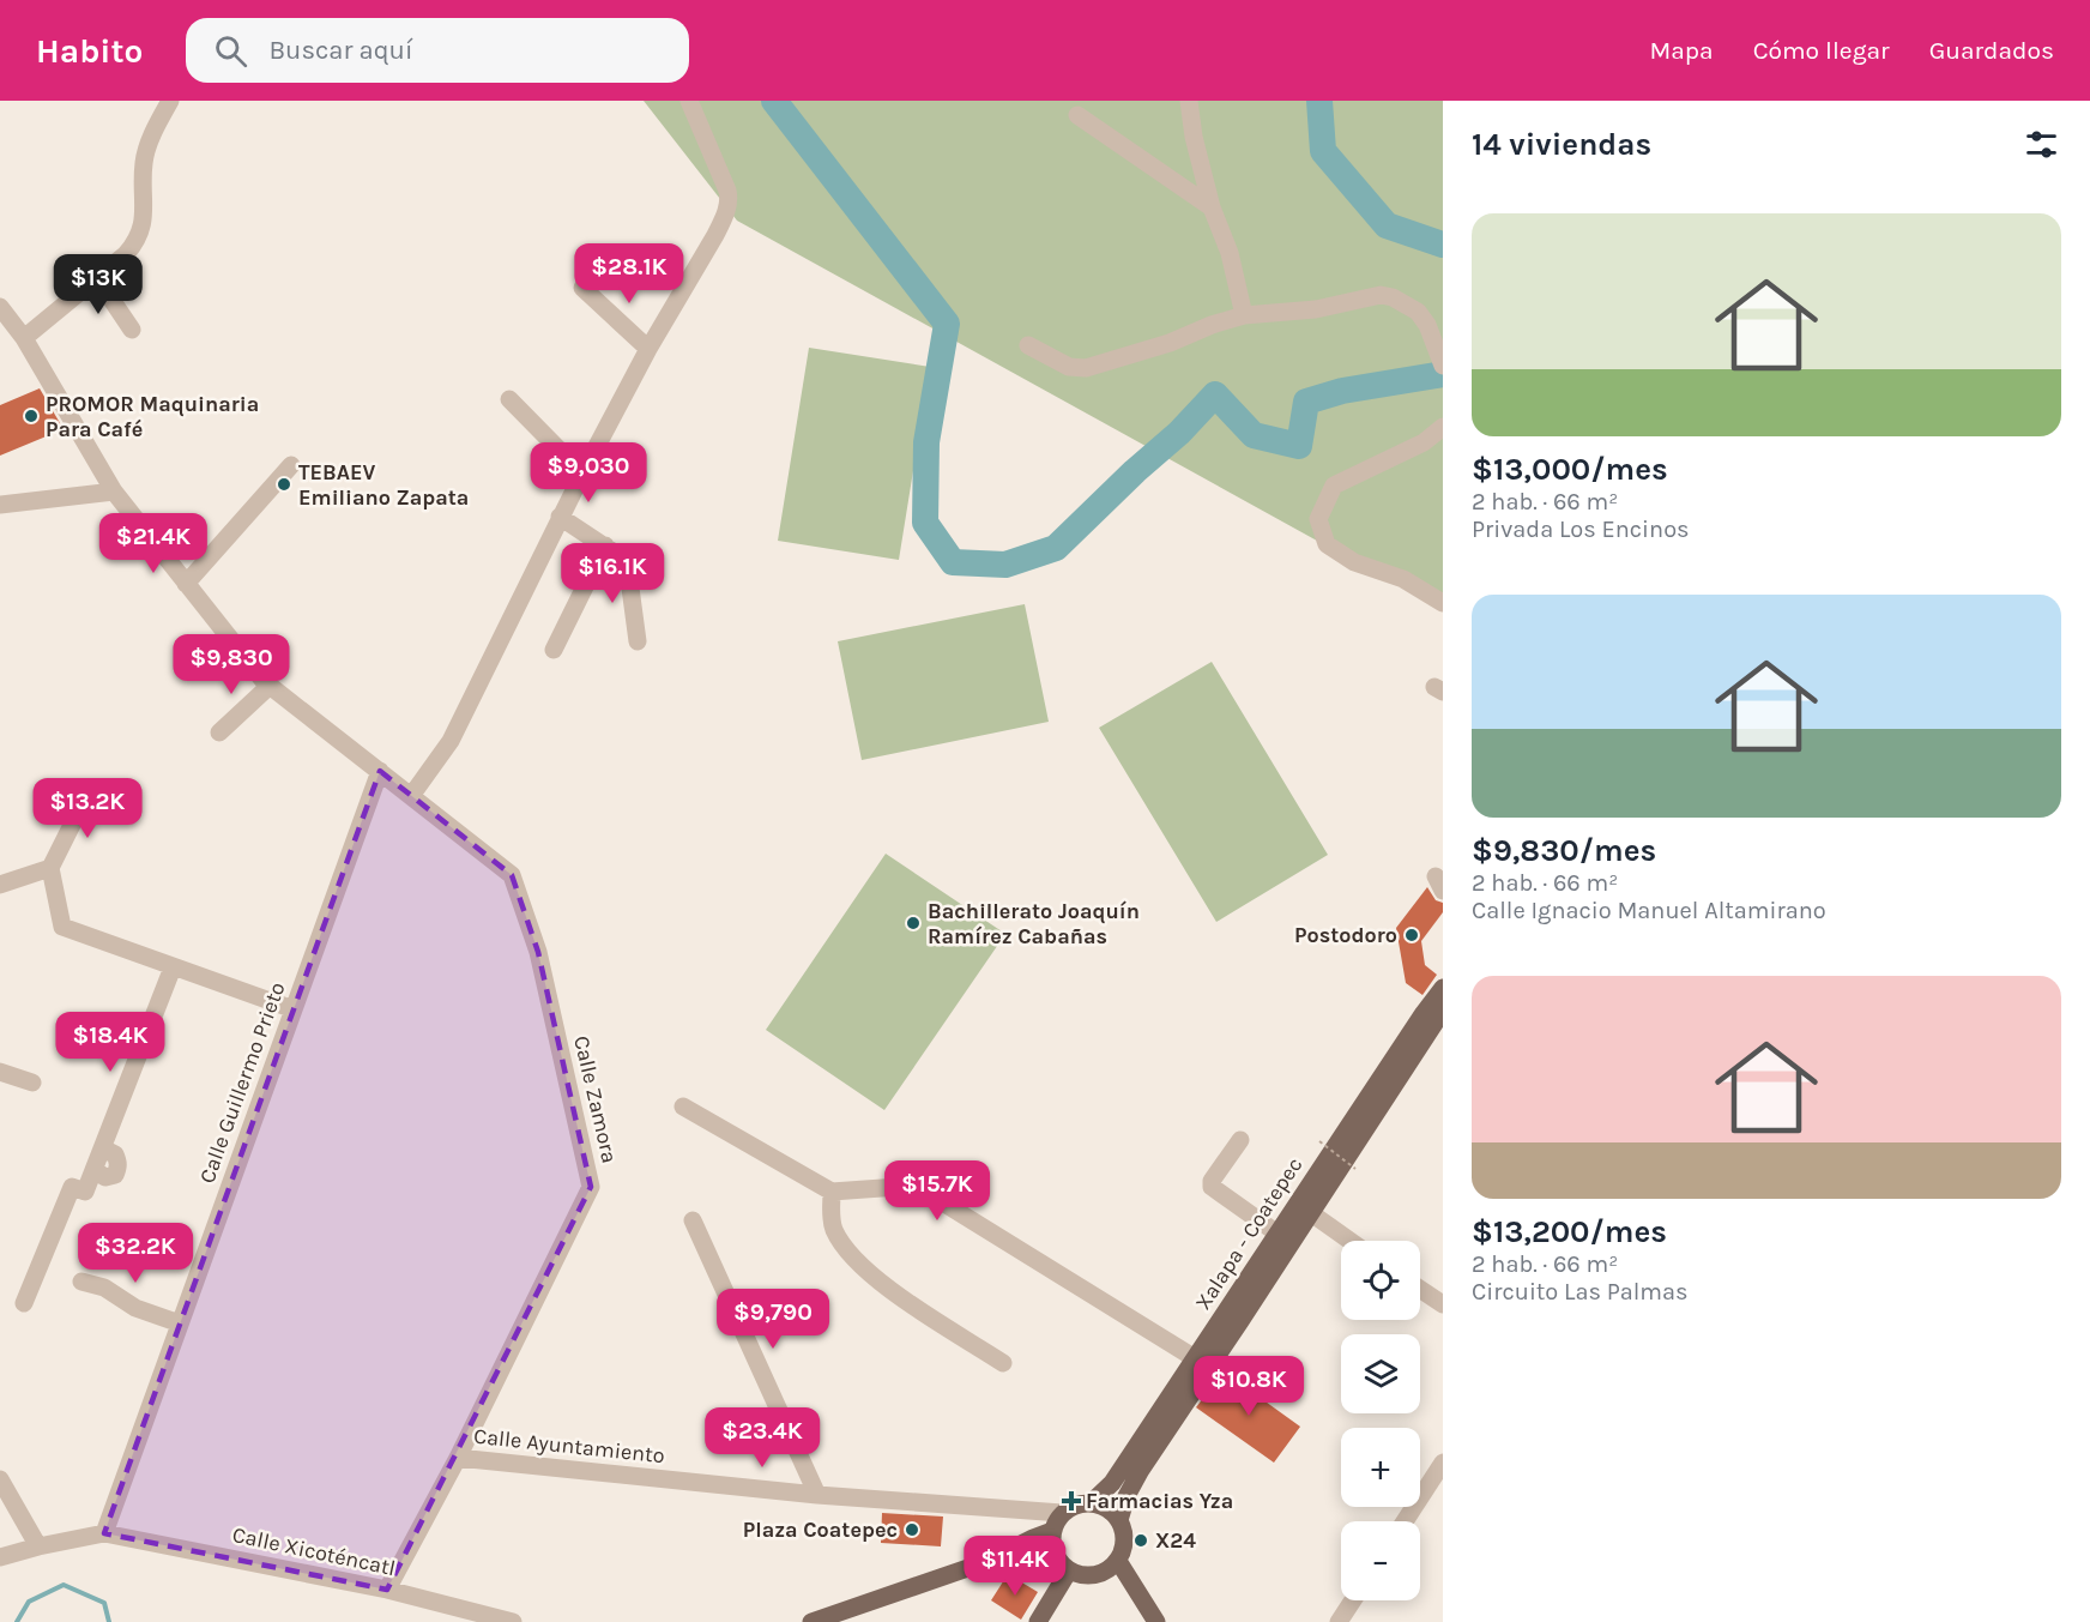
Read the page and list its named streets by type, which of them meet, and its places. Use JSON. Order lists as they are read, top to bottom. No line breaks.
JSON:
{"streets":{"main road":["Xalapa - Coatepec"],"street":["Calle Guillermo Prieto","Calle Zamora","Calle Ayuntamiento","Calle Xicoténcatl"]},"crossings":[["Calle Guillermo Prieto","Calle Zamora"],["Calle Guillermo Prieto","Calle Xicoténcatl"],["Calle Zamora","Calle Ayuntamiento"],["Calle Zamora","Calle Xicoténcatl"],["Xalapa - Coatepec","Calle Ayuntamiento"]],"places":{"other":["PROMOR Maquinaria Para Café","TEBAEV Emiliano Zapata","Bachillerato Joaquín Ramírez Cabañas","Postodoro","Plaza Coatepec","X24"],"health":["Farmacias Yza"]},"page":{"header":"Habito","search":"Buscar aquí","nav":["Mapa","Cómo llegar","Guardados"],"heading":"14 viviendas","list":[{"name":"$13,000/mes","note":"2 hab. · 66 m² · Privada Los Encinos"},{"name":"$9,830/mes","note":"2 hab. · 66 m² · Calle Ignacio Manuel Altamirano"},{"name":"$13,200/mes","note":"2 hab. · 66 m² · Circuito Las Palmas"}],"price":["$28.1K","$13K","$9,030","$21.4K","$16.1K","$9,830","$13.2K","$18.4K","$15.7K","$32.2K","$9,790","$10.8K","$23.4K","$11.4K"],"map_buttons":["+","−"]}}
